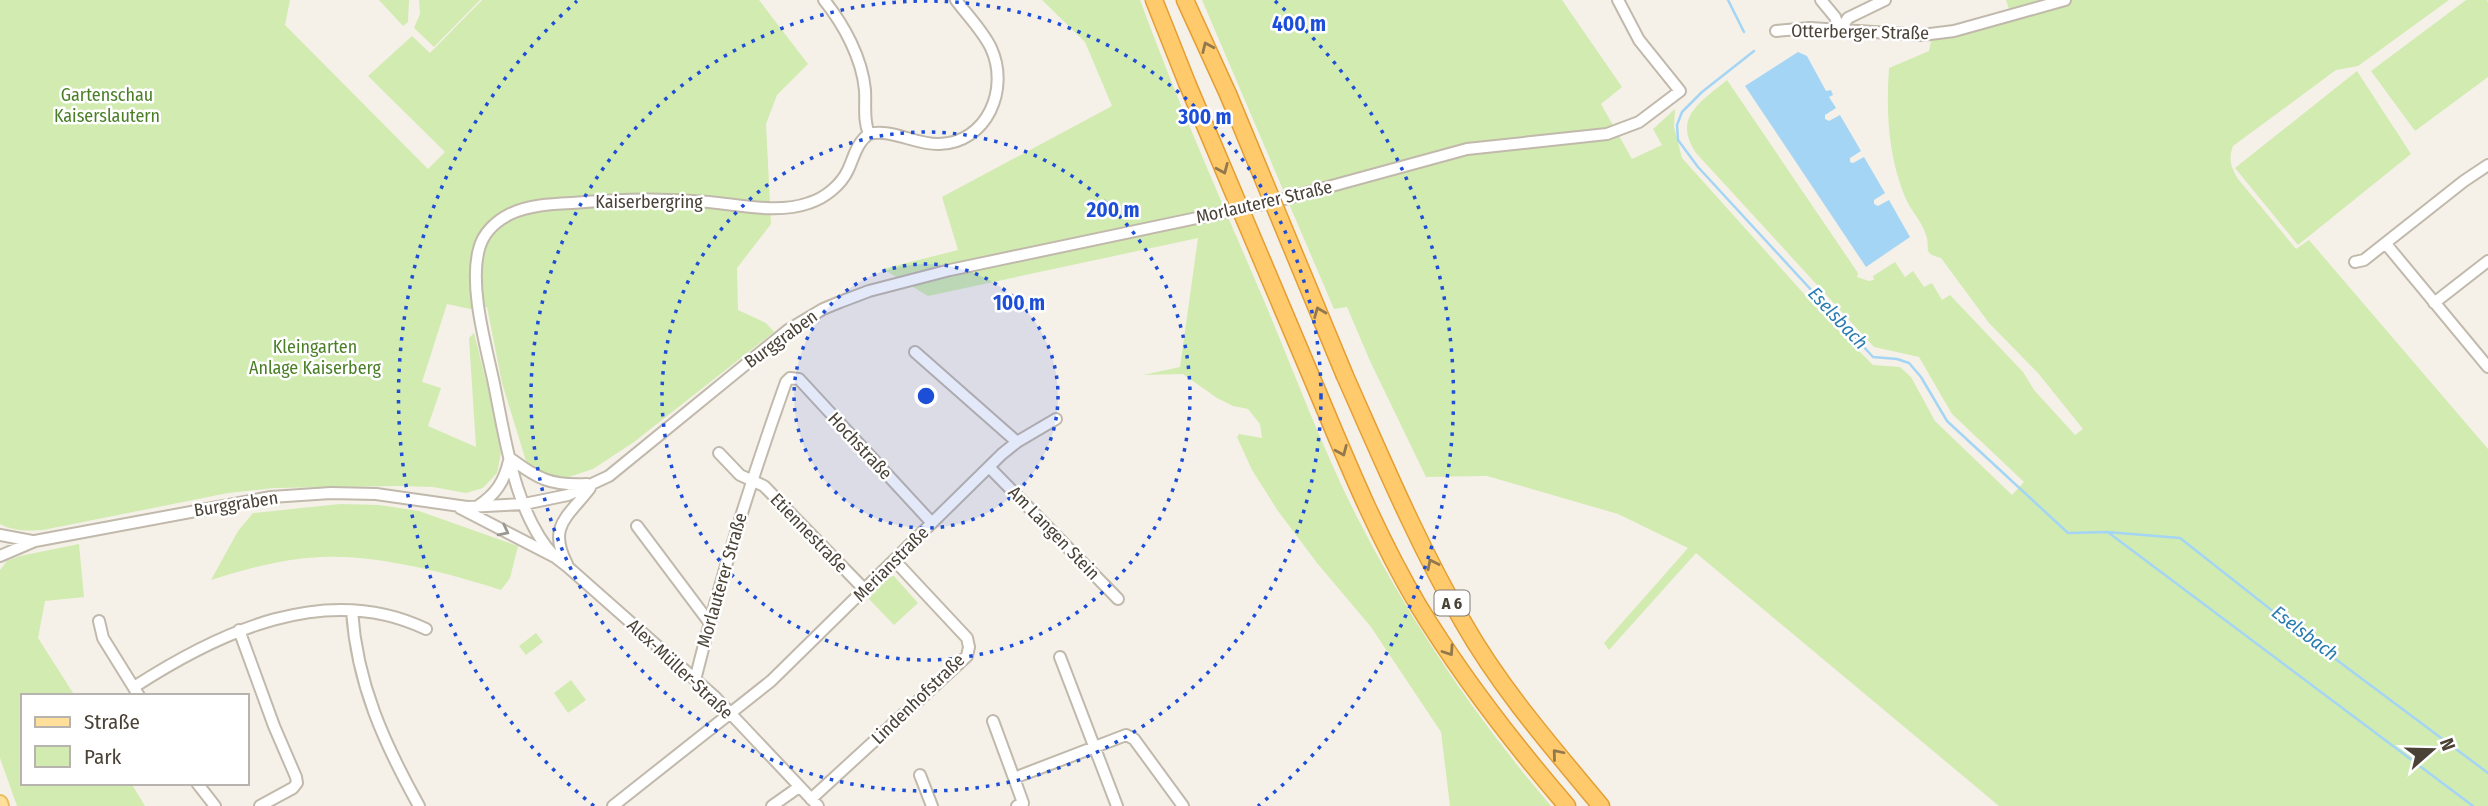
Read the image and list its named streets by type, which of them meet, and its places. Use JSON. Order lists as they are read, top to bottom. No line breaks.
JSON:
{"streets":{"highway":["A 6"],"street":["Otterberger Straße","Kaiserbergring","Morlauterer Straße","Burggraben","Hochstraße","Etiennestraße","Am Langen Stein","Merianstraße","Alex-Müller-Straße","Lindenhofstraße"]},"crossings":[["Kaiserbergring","Burggraben"],["Kaiserbergring","Alex-Müller-Straße"],["Morlauterer Straße","Burggraben"],["Morlauterer Straße","Hochstraße"],["Morlauterer Straße","Etiennestraße"],["Morlauterer Straße","Alex-Müller-Straße"],["Burggraben","Alex-Müller-Straße"],["Hochstraße","Merianstraße"],["Etiennestraße","Merianstraße"],["Am Langen Stein","Merianstraße"],["Merianstraße","Alex-Müller-Straße"],["Merianstraße","Lindenhofstraße"],["Alex-Müller-Straße","Lindenhofstraße"]],"water":["Eselsbach"],"parks":["Gartenschau Kaiserslautern","Kleingarten Anlage Kaiserberg"],"legend":["Straße","Park"],"north":"right","rings":["400 m","300 m","200 m","100 m"]}
